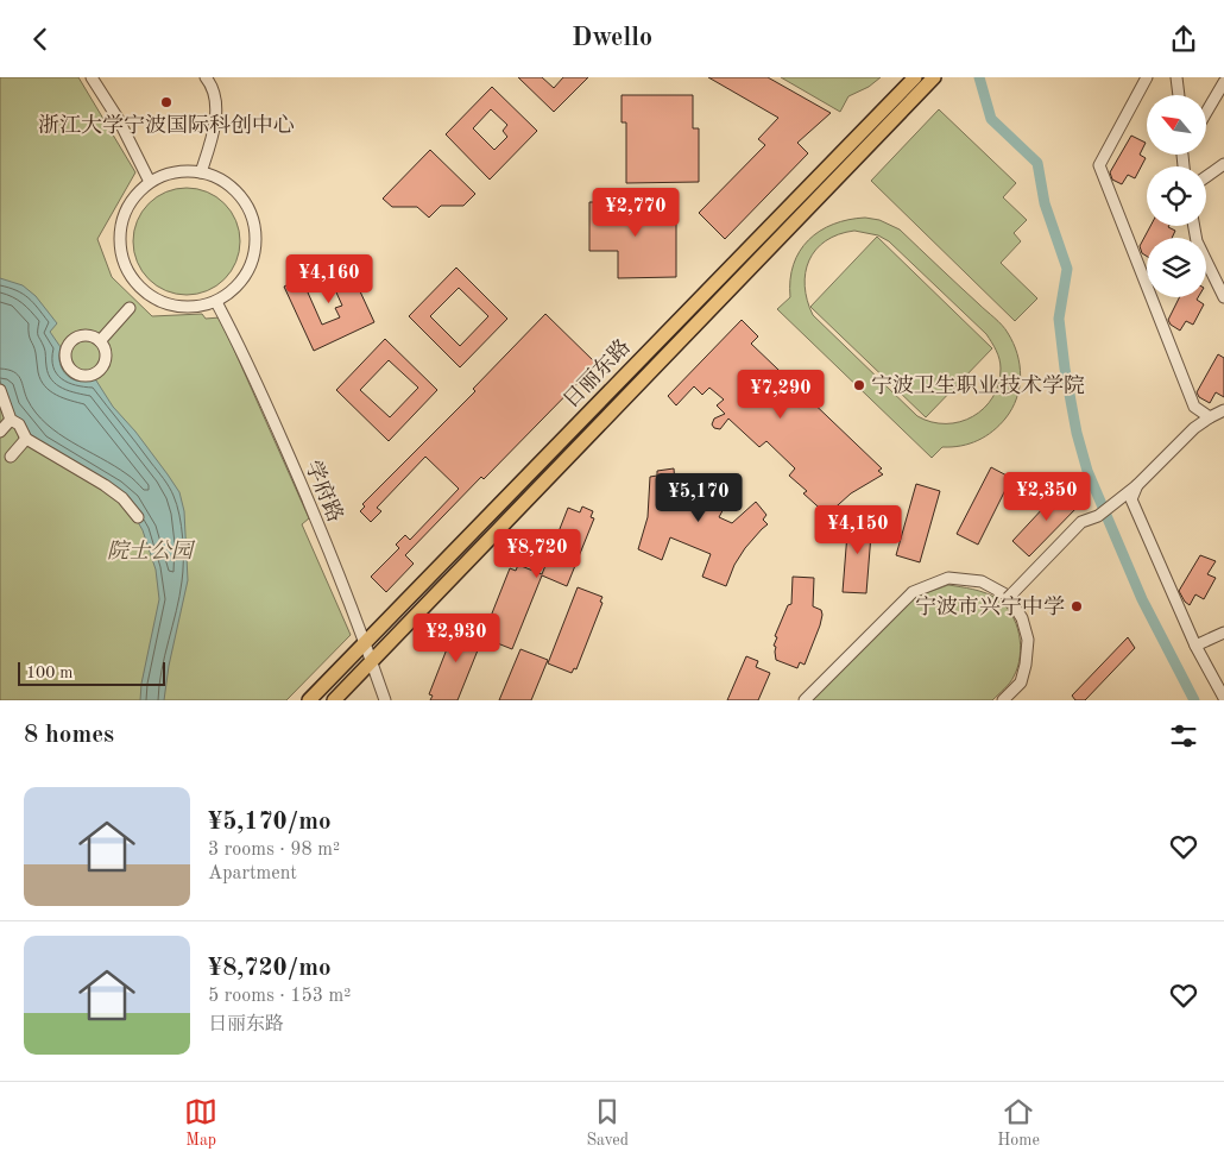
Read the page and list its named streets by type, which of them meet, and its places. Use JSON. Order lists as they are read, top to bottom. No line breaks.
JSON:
{"streets":{"main road":["日丽东路"],"street":["学府路"]},"crossings":[["日丽东路","学府路"]],"parks":["院士公园"],"places":["浙江大学宁波国际科创中心","宁波卫生职业技术学院","宁波市兴宁中学"],"scale_bar":"100 m","north":"top left","page":{"header":"Dwello","price":["¥2,770","¥4,160","¥7,290","¥2,350","¥5,170","¥4,150","¥8,720","¥2,930"],"scale":"100 m","heading":"8 homes","list":[{"name":"¥5,170/mo","note":"3 rooms · 98 m² · Apartment"},{"name":"¥8,720/mo","note":"5 rooms · 153 m² · 日丽东路"}],"tabs":["Map","Saved","Home"]}}
